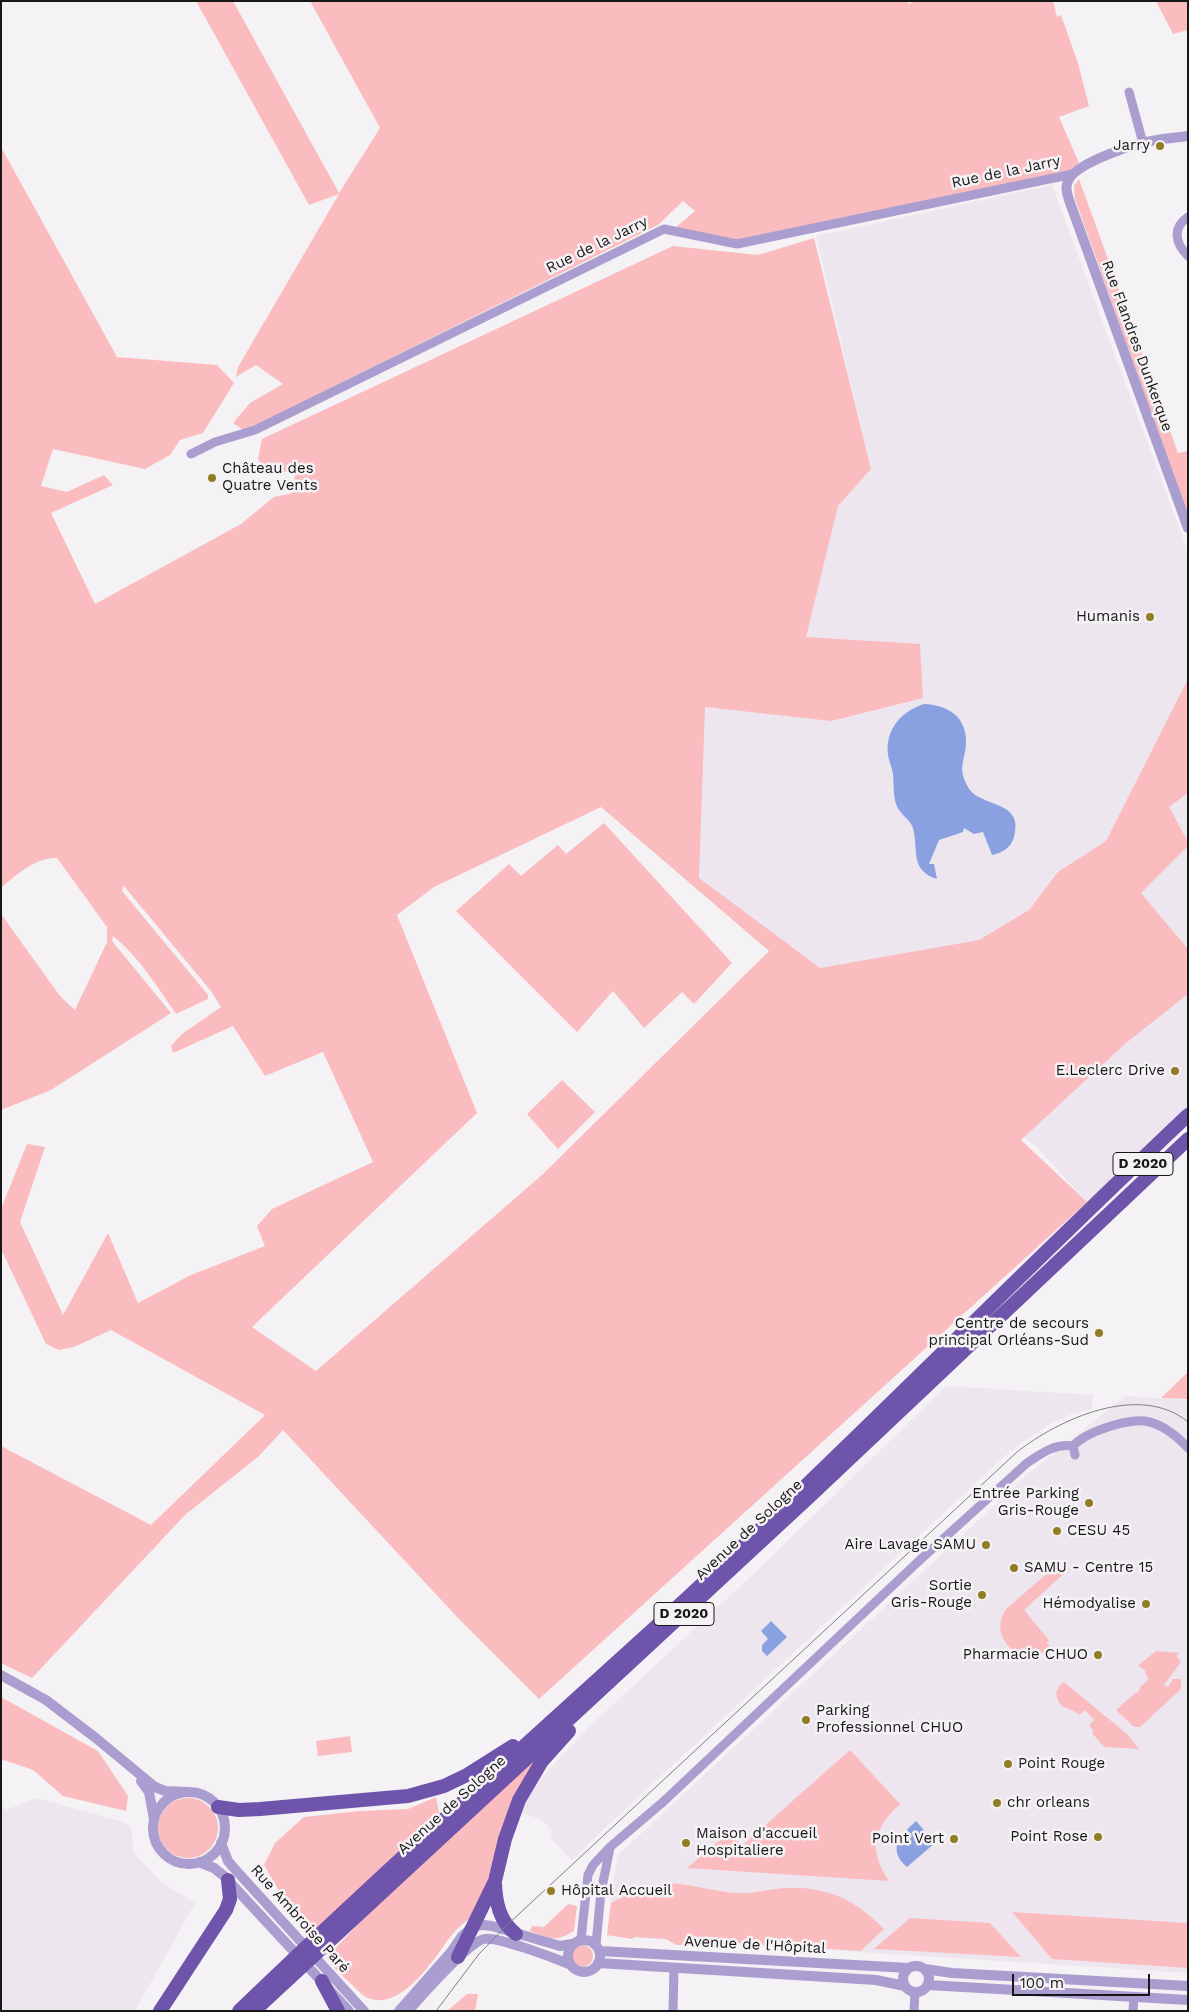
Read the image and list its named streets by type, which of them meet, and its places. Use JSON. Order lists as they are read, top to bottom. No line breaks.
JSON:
{"streets":{"main road":["D 2020","Avenue de Sologne"],"street":["Rue de la Jarry","Rue Flandres Dunkerque","Rue Ambroise Paré","Avenue de l'Hôpital"]},"crossings":[["Rue de la Jarry","Rue Flandres Dunkerque"],["D 2020","Avenue de Sologne"]],"places":["Jarry","Château des Quatre Vents","Humanis","E.Leclerc Drive","Centre de secours principal Orléans-Sud","Entrée Parking Gris-Rouge","CESU 45","Aire Lavage SAMU","SAMU - Centre 15","Sortie Gris-Rouge","Hémodyalise","Pharmacie CHUO","Parking Professionnel CHUO","Point Rouge","chr orleans","Point Rose","Point Vert","Maison d'accueil Hospitaliere","Hôpital Accueil"],"scale_bar":"100 m"}
